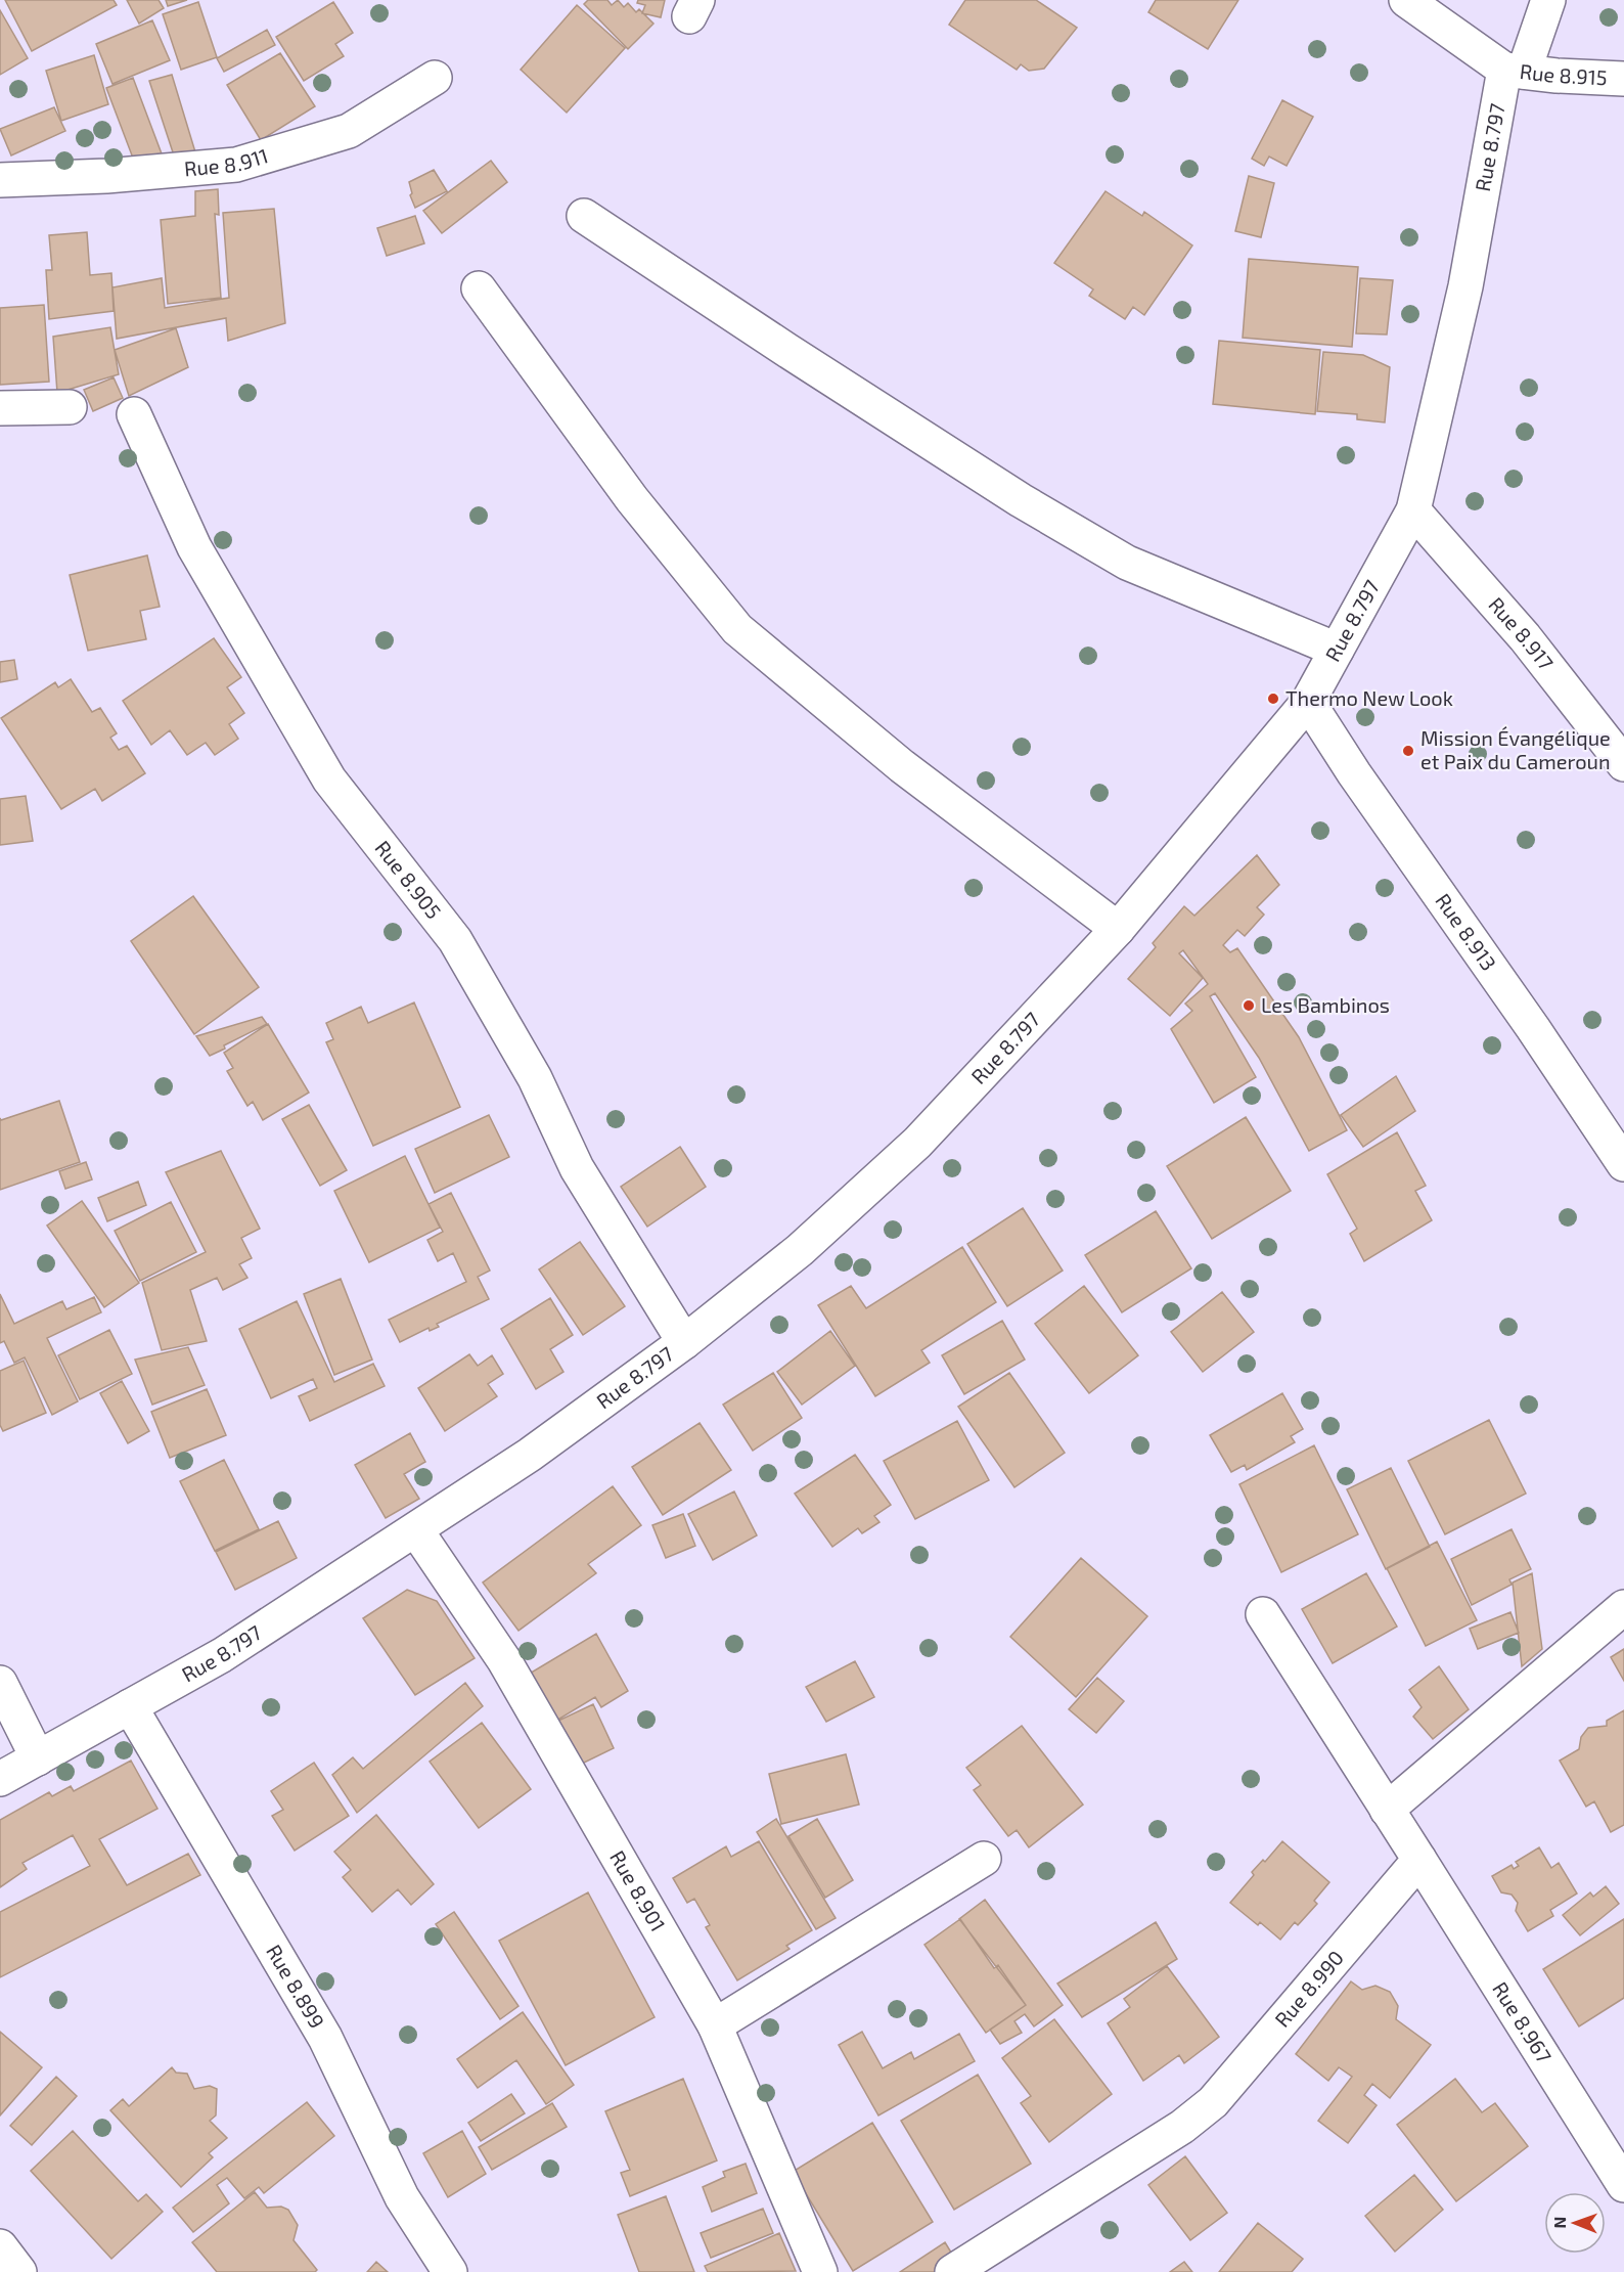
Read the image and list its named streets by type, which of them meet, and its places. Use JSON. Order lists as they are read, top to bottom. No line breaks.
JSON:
{"streets":{"street":["Rue 8.915","Rue 8.797","Rue 8.911","Rue 8.917","Rue 8.905","Rue 8.913","Rue 8.901","Rue 8.899","Rue 8.990","Rue 8.967"]},"crossings":[["Rue 8.915","Rue 8.797"],["Rue 8.797","Rue 8.917"],["Rue 8.797","Rue 8.905"],["Rue 8.797","Rue 8.913"],["Rue 8.797","Rue 8.901"],["Rue 8.797","Rue 8.899"],["Rue 8.990","Rue 8.967"]],"places":["Thermo New Look","Mission Évangélique et Paix du Cameroun","Les Bambinos"],"north":"left"}
